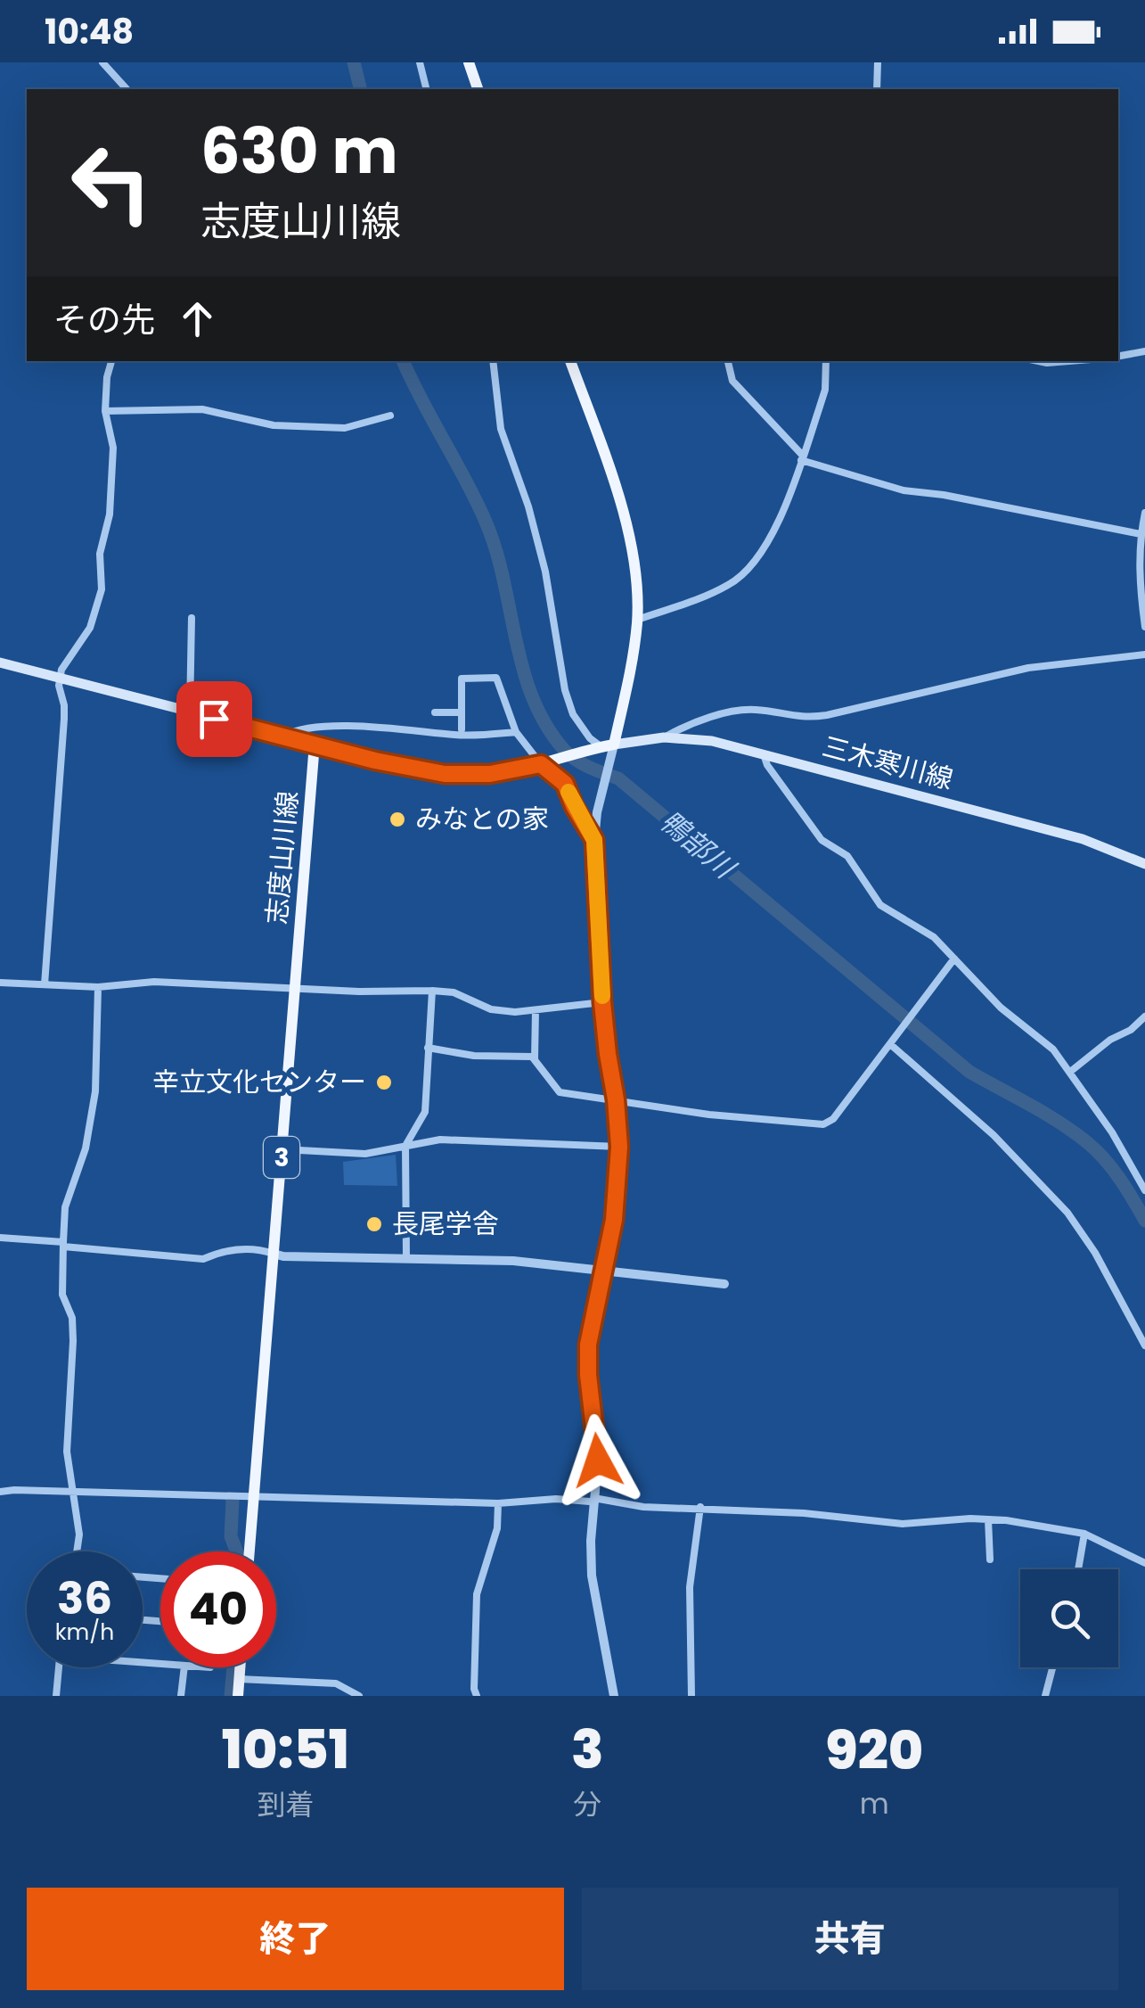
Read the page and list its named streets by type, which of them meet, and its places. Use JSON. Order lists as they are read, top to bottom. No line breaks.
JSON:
{"streets":{"main road":["三木寒川線","志度山川線","3"]},"water":["鴨部川"],"places":["みなとの家","辛立文化センター","長尾学舎"],"page":{"status":"10:48","turn":["630 m","志度山川線"],"then":"その先","speed":"36 km/h","limit":"40","eta":["10:51","到着","3","分","920","m"],"buttons":["終了","共有"]}}
